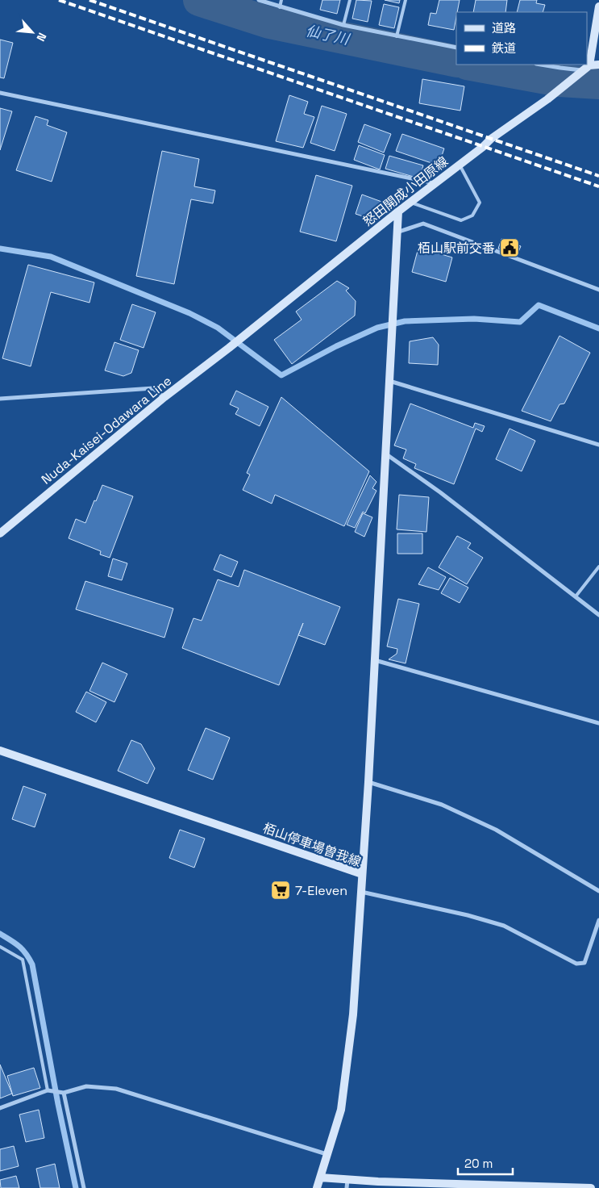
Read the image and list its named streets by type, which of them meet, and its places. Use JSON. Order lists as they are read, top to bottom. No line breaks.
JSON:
{"streets":{"main road":["怒田開成小田原線","Nuda-Kaisei-Odawara Line","栢山停車場曽我線"]},"crossings":[["怒田開成小田原線","Nuda-Kaisei-Odawara Line"]],"water":["仙了川"],"places":{"public building":["栢山駅前交番"],"supermarket":["7-Eleven"]},"legend":["道路","鉄道"],"scale_bar":"20 m","north":"bottom right"}
